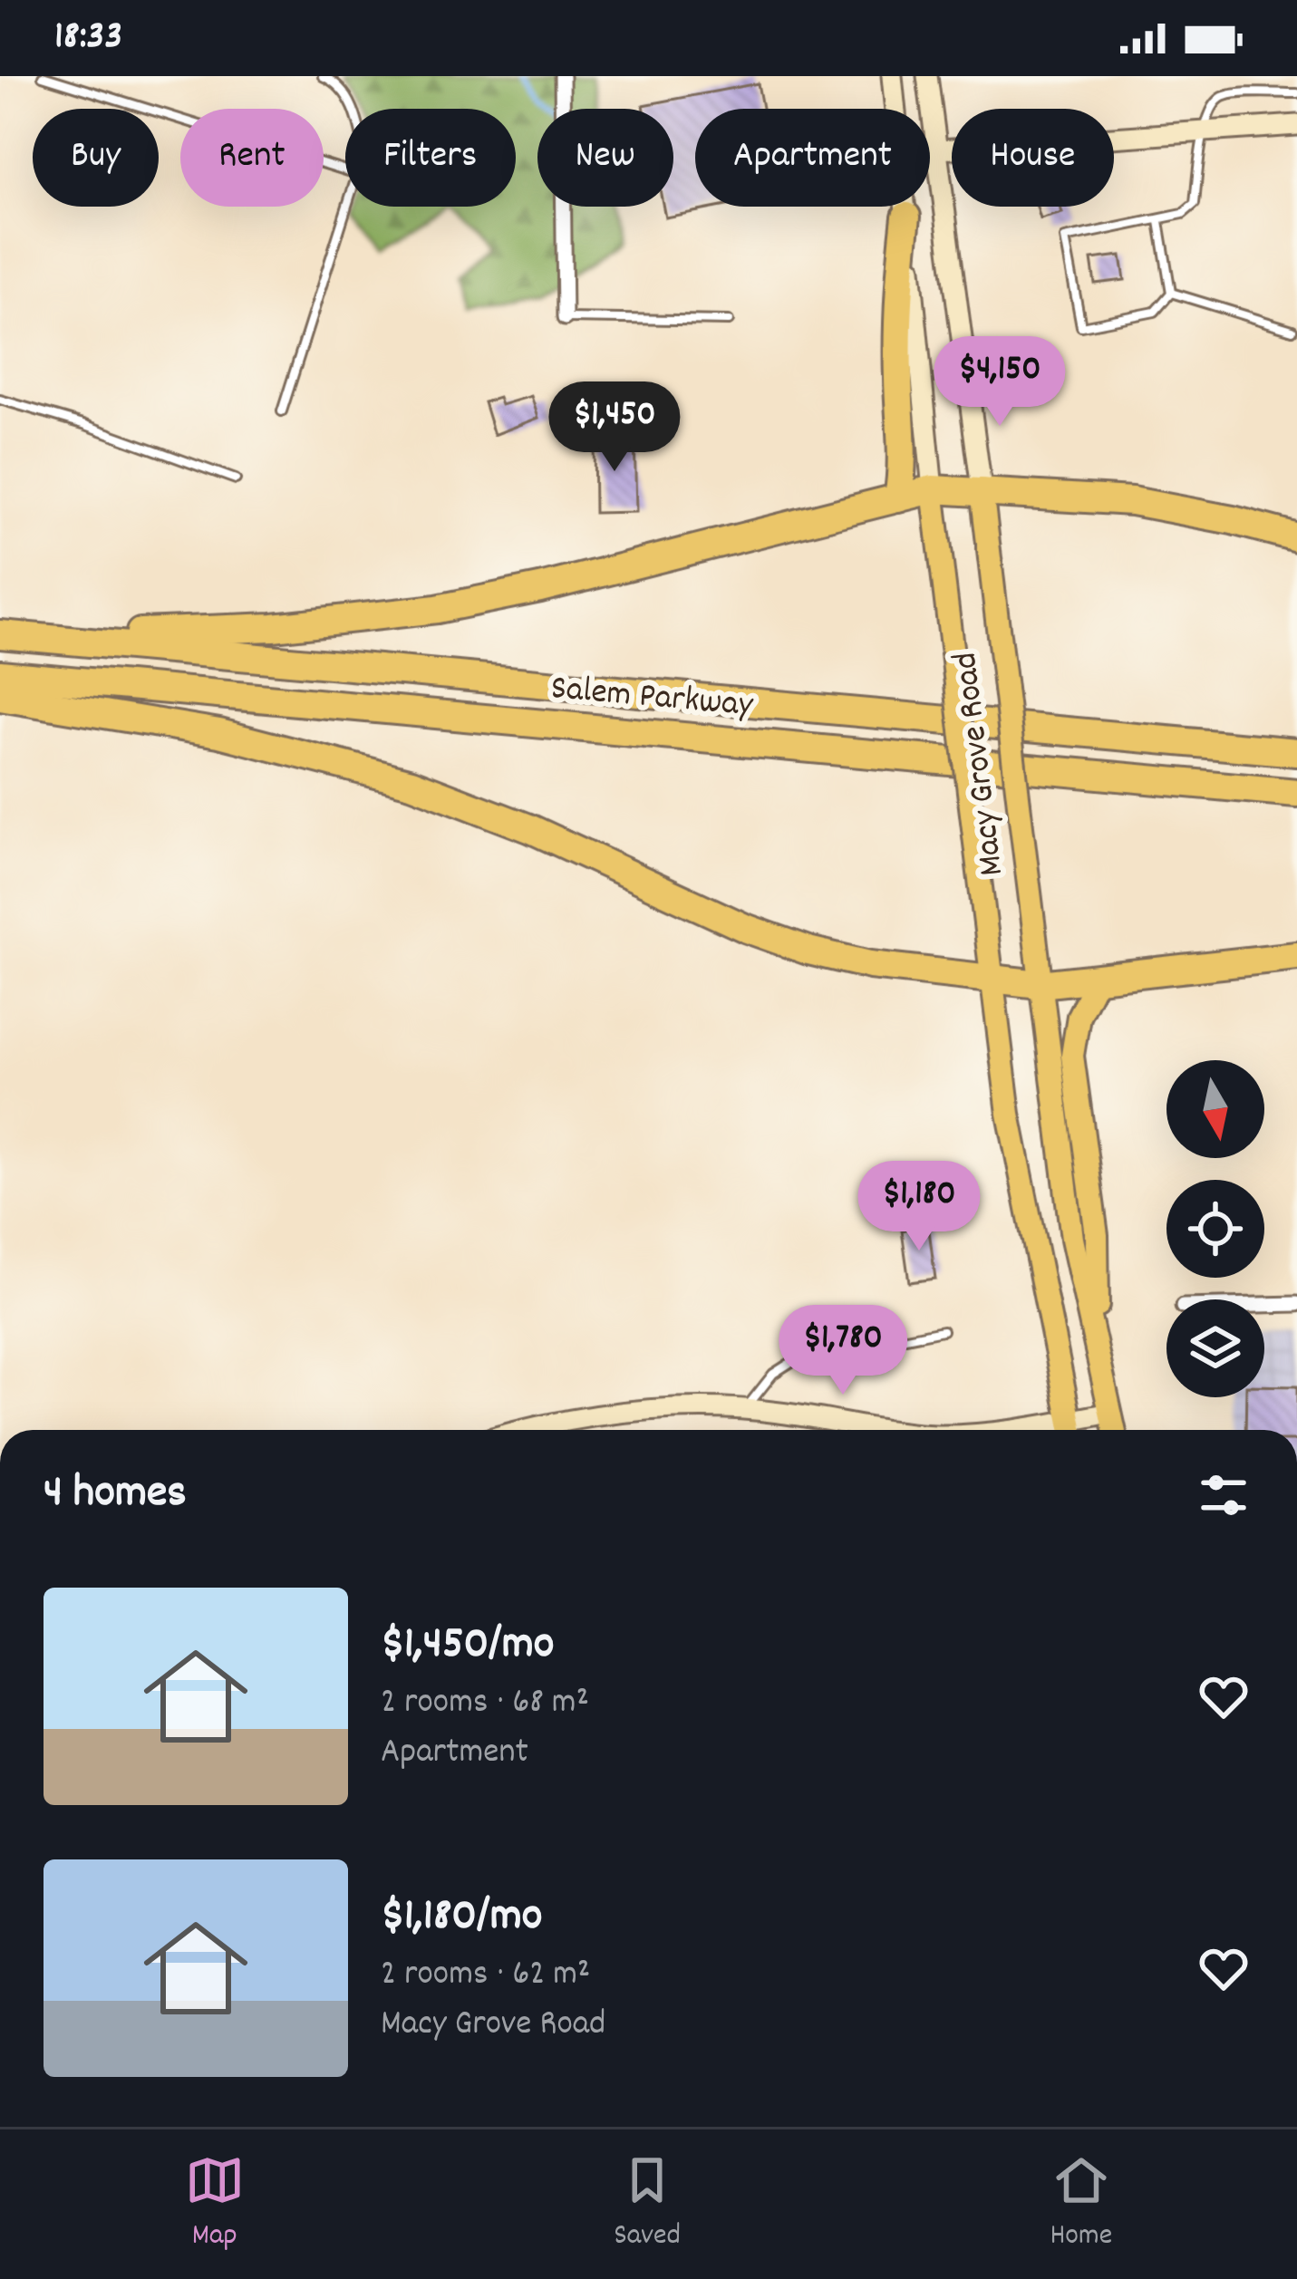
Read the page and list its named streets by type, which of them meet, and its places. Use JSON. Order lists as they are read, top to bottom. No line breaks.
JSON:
{"streets":{"highway":["Salem Parkway"],"main road":["Macy Grove Road"]},"north":"bottom","page":{"status":"18:33","chip":["Buy","Rent","Filters","New","Apartment","House"],"price":["$4,150","$1,450","$1,180","$1,780"],"heading":"4 homes","list":[{"name":"$1,450/mo","note":"2 rooms · 68 m² · Apartment"},{"name":"$1,180/mo","note":"2 rooms · 62 m² · Macy Grove Road"}],"tabs":["Map","Saved","Home"]}}
